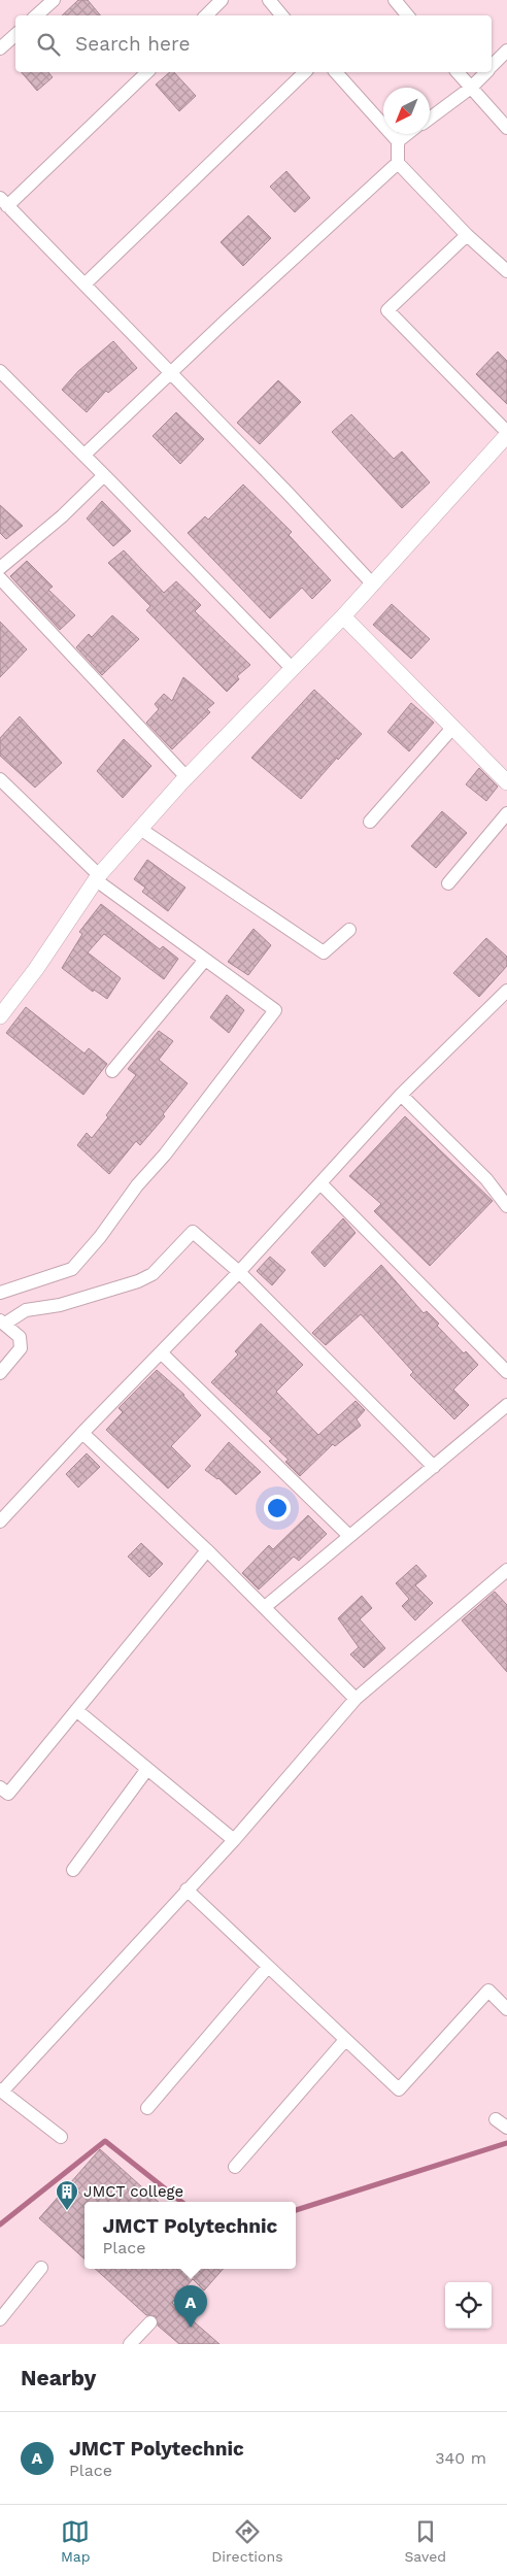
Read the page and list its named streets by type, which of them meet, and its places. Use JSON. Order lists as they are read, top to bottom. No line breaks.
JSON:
{"places":{"building":["JMCT college"]},"north":"bottom left","page":{"search":"Search here","popup":["JMCT Polytechnic","Place"],"pins":"A","heading":"Nearby","list":[{"mark":"A","name":"JMCT Polytechnic","note":"Place","value":"340 m"}],"nav":["Map","Directions","Saved"]}}
